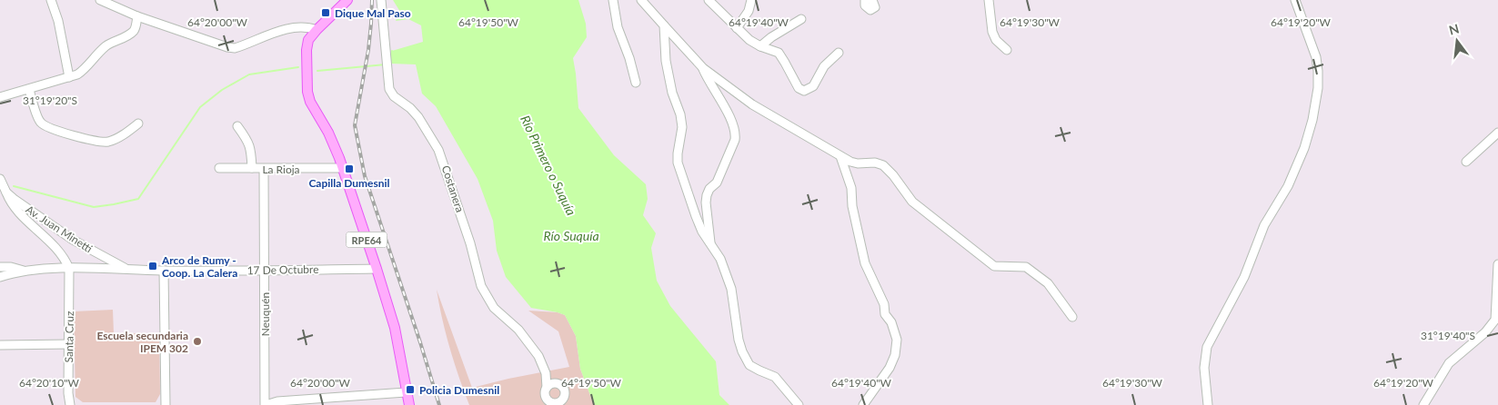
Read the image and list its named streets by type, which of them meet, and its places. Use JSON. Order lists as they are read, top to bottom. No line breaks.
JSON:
{"streets":{"main road":["RPE64"],"street":["La Rioja","Costanera","Av. Juan Minetti","17 De Octubre","Neuquén","Santa Cruz"]},"crossings":[["La Rioja","RPE64"],["La Rioja","Neuquén"],["Av. Juan Minetti","17 De Octubre"],["RPE64","17 De Octubre"],["17 De Octubre","Neuquén"],["17 De Octubre","Santa Cruz"]],"water":["Río Primero o Suquía","Río Suquía"],"places":{"transit":["Dique Mal Paso","Capilla Dumesnil","Arco de Rumy - Coop. La Calera","Policia Dumesnil"],"other":["Escuela secundaria IPEM 302"]},"north":"top","coordinates":["64°20'00\"W","64°19'50\"W","64°19'40\"W","64°19'30\"W","64°19'20\"W","31°19'20\"S","31°19'40\"S","64°20'10\"W"]}
